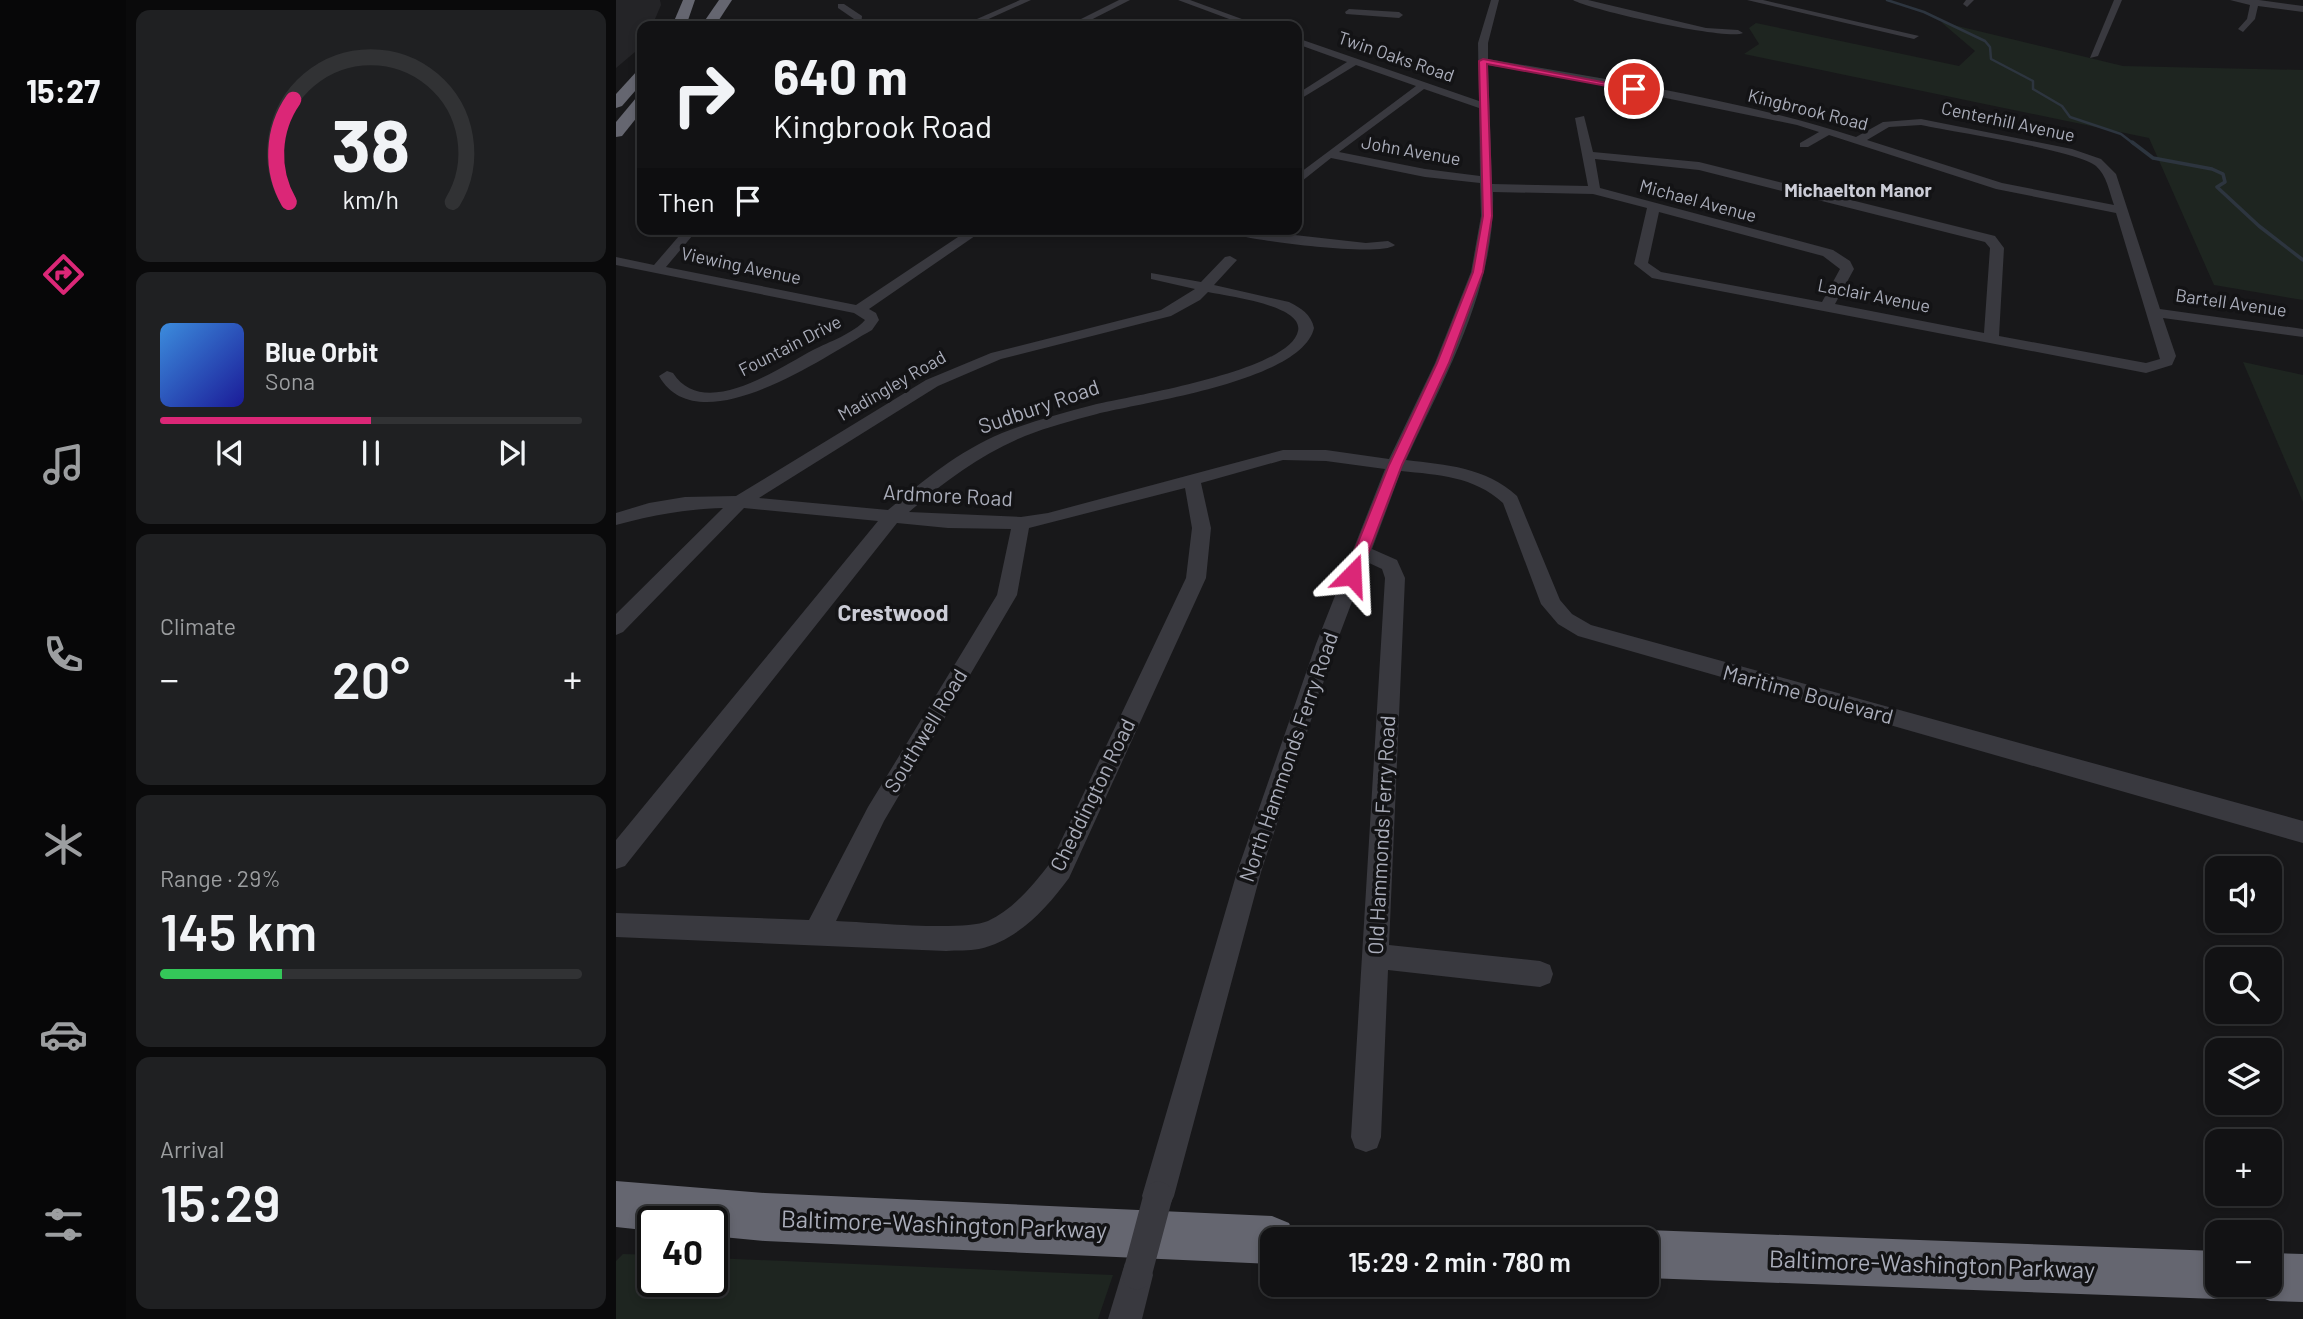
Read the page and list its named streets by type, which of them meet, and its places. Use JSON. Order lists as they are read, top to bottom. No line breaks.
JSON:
{"streets":{"highway":["Baltimore-Washington Parkway"],"street":["Twin Oaks Road","Kingbrook Road","Centerhill Avenue","John Avenue","Michael Avenue","Viewing Avenue","Laclair Avenue","Bartell Avenue","Fountain Drive","Madingley Road","Sudbury Road","Ardmore Road","Maritime Boulevard","Southwell Road","North Hammonds Ferry Road","Cheddington Road","Old Hammonds Ferry Road"]},"crossings":[["Twin Oaks Road","North Hammonds Ferry Road"],["Kingbrook Road","Centerhill Avenue"],["Kingbrook Road","North Hammonds Ferry Road"],["Centerhill Avenue","Laclair Avenue"],["Centerhill Avenue","Bartell Avenue"],["John Avenue","Michael Avenue"],["John Avenue","North Hammonds Ferry Road"],["Michael Avenue","Laclair Avenue"],["Michael Avenue","North Hammonds Ferry Road"],["Viewing Avenue","Fountain Drive"],["Madingley Road","Sudbury Road"],["Madingley Road","Ardmore Road"],["Sudbury Road","Ardmore Road"],["Ardmore Road","Maritime Boulevard"],["Ardmore Road","Southwell Road"],["Ardmore Road","North Hammonds Ferry Road"],["Ardmore Road","Cheddington Road"],["Maritime Boulevard","North Hammonds Ferry Road"],["Southwell Road","Cheddington Road"],["North Hammonds Ferry Road","Old Hammonds Ferry Road"]],"districts":["Michaelton Manor","Crestwood"],"page":{"tabs":"15:27","turn":["640 m","Kingbrook Road"],"then":"Then","song":["Blue Orbit","Sona"],"tile":["Climate",["Range · 29%","145 km"],["Arrival","15:29"]],"heat":["−","20°","+"],"map_buttons":["+","−"],"limit":"40","trip":"15:29 · 2 min · 780 m","gauge":["38","km/h"]}}
